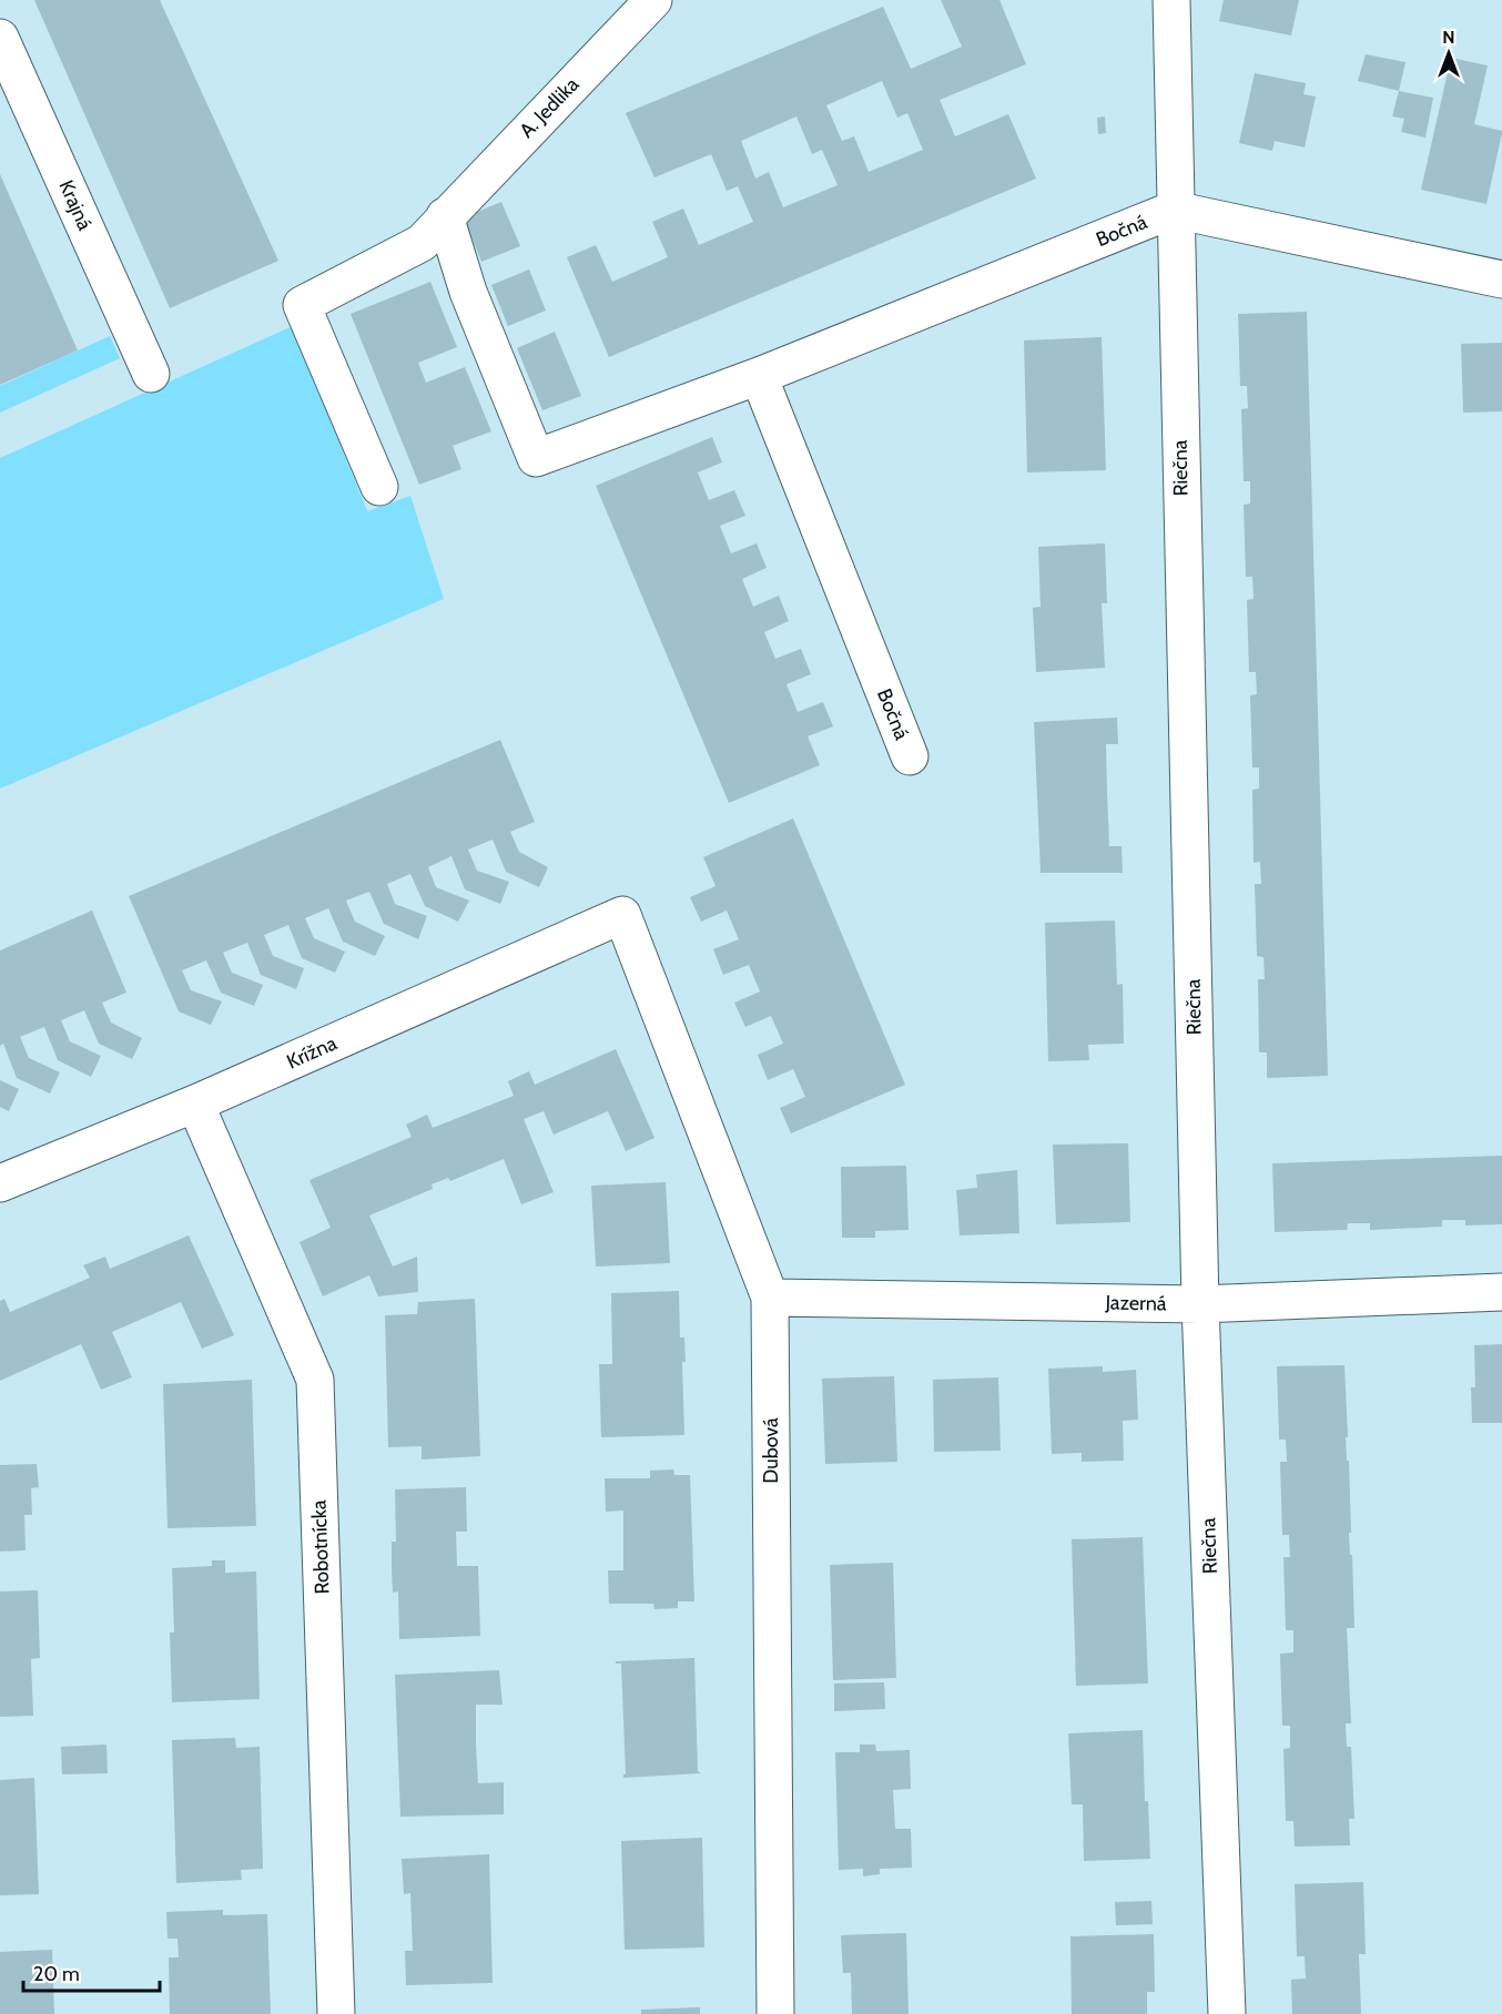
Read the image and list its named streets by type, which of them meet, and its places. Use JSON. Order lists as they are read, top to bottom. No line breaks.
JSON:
{"streets":{"street":["A. Jedlika","Krajná","Bočná","Riečna","Krížna","Jazerná","Dubová","Robotnícka"]},"crossings":[["A. Jedlika","Bočná"],["Bočná","Riečna"],["Riečna","Jazerná"],["Krížna","Dubová"],["Krížna","Robotnícka"],["Jazerná","Dubová"]],"scale_bar":"20 m","north":"top"}
